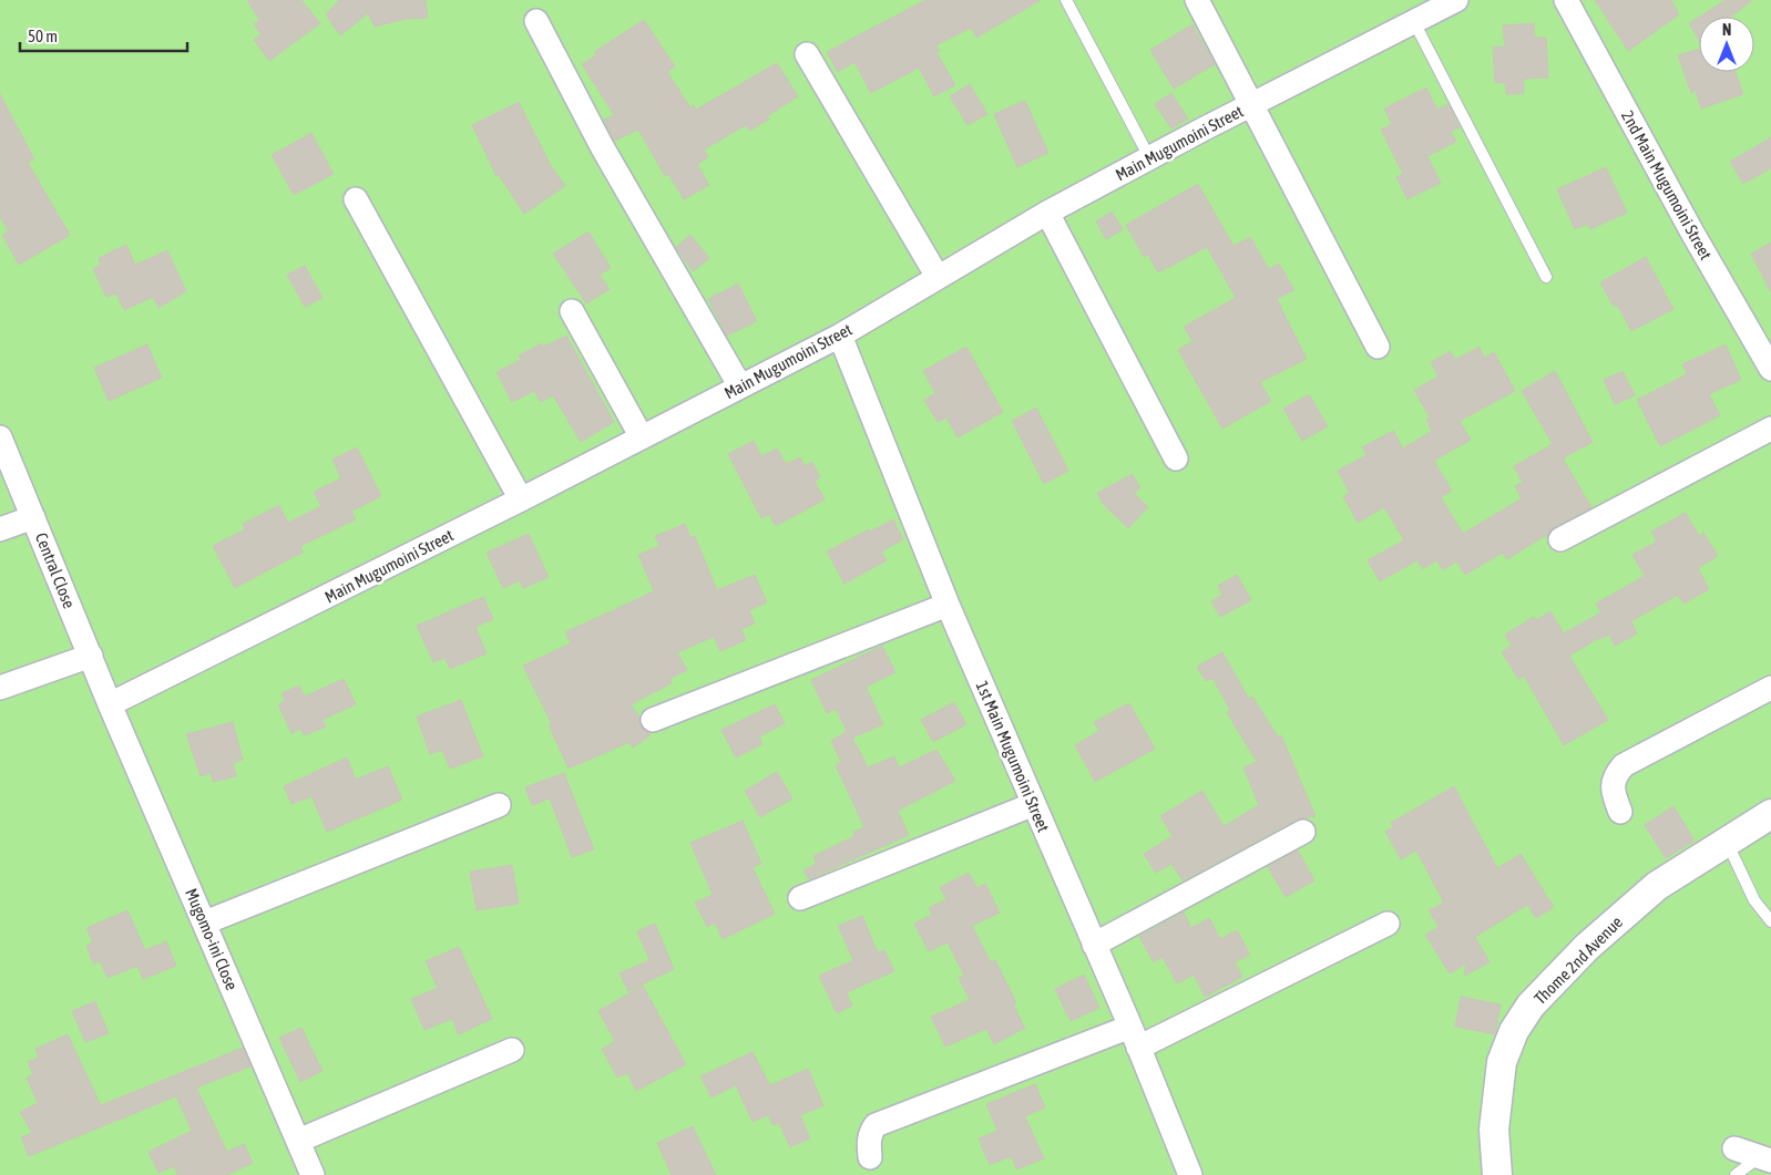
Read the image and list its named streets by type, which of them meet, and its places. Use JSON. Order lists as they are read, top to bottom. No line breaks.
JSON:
{"streets":{"street":["Main Mugumoini Street","2nd Main Mugumoini Street","Central Close","1st Main Mugumoini Street","Mugomo-ini Close","Thome 2nd Avenue"]},"crossings":[["Main Mugumoini Street","Central Close"],["Main Mugumoini Street","1st Main Mugumoini Street"],["Main Mugumoini Street","Mugomo-ini Close"],["Central Close","Mugomo-ini Close"]],"scale_bar":"50 m","north":"top"}
